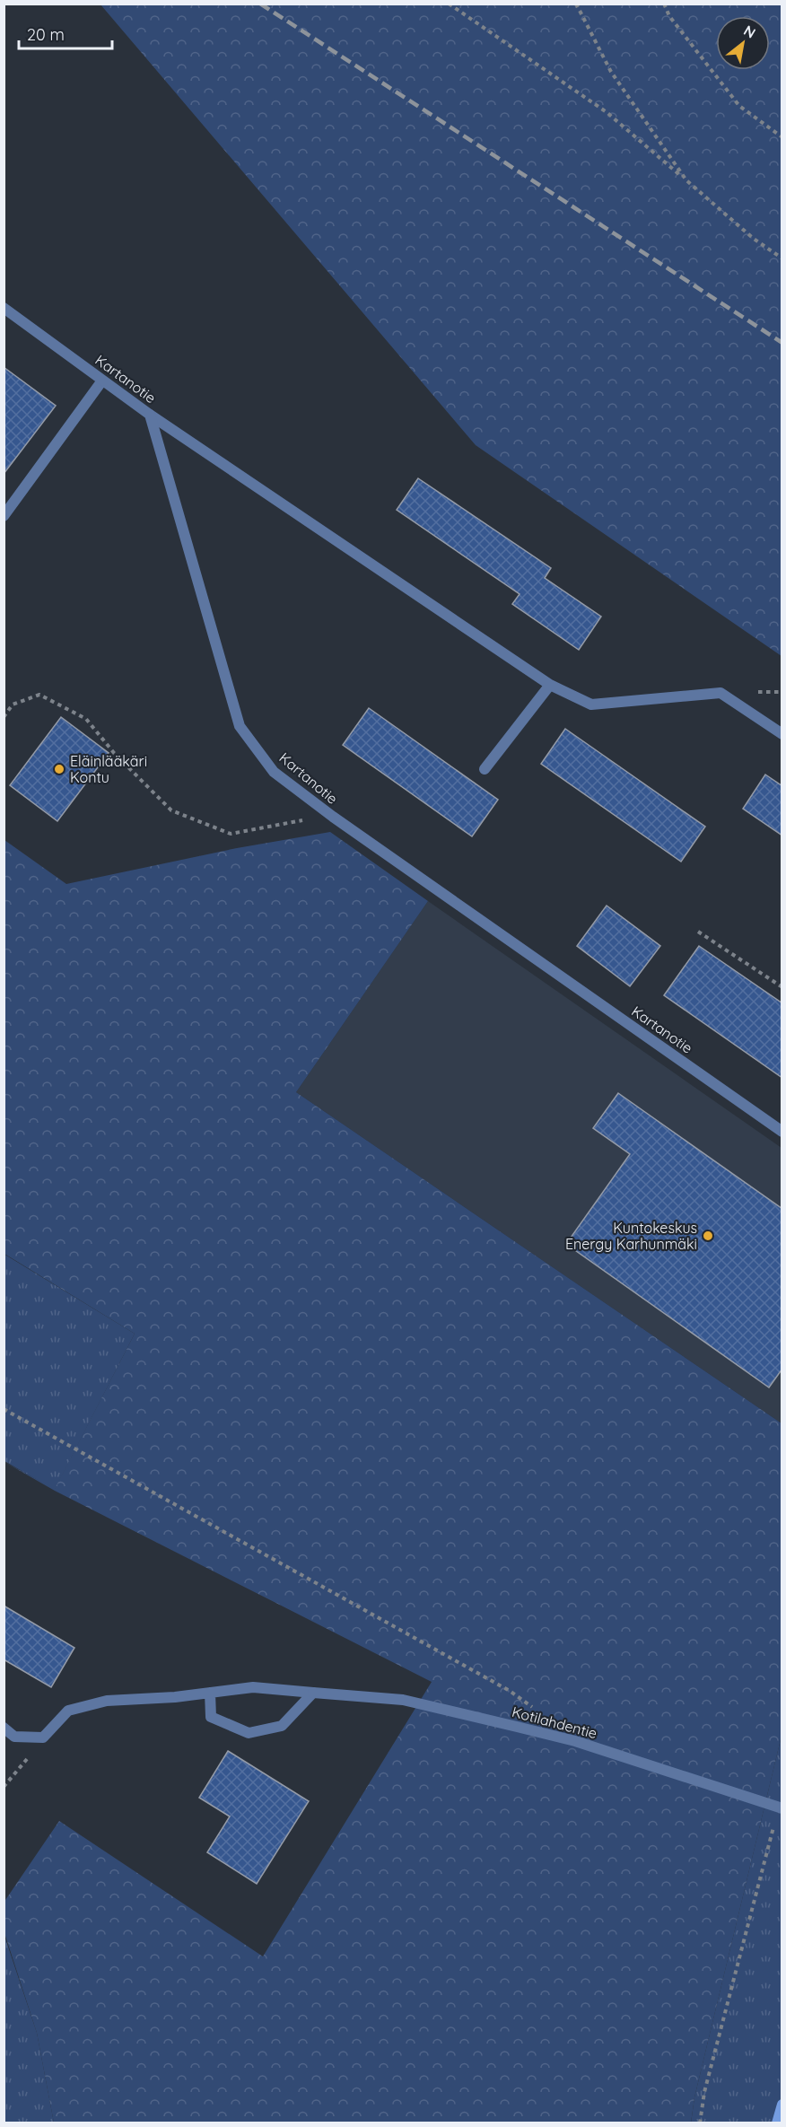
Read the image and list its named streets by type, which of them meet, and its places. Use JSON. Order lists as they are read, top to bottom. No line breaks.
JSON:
{"streets":{"street":["Kartanotie","Kotilahdentie"]},"places":["Eläinlääkäri Kontu","Kuntokeskus Energy Karhunmäki"],"scale_bar":"20 m","north":"top right"}
